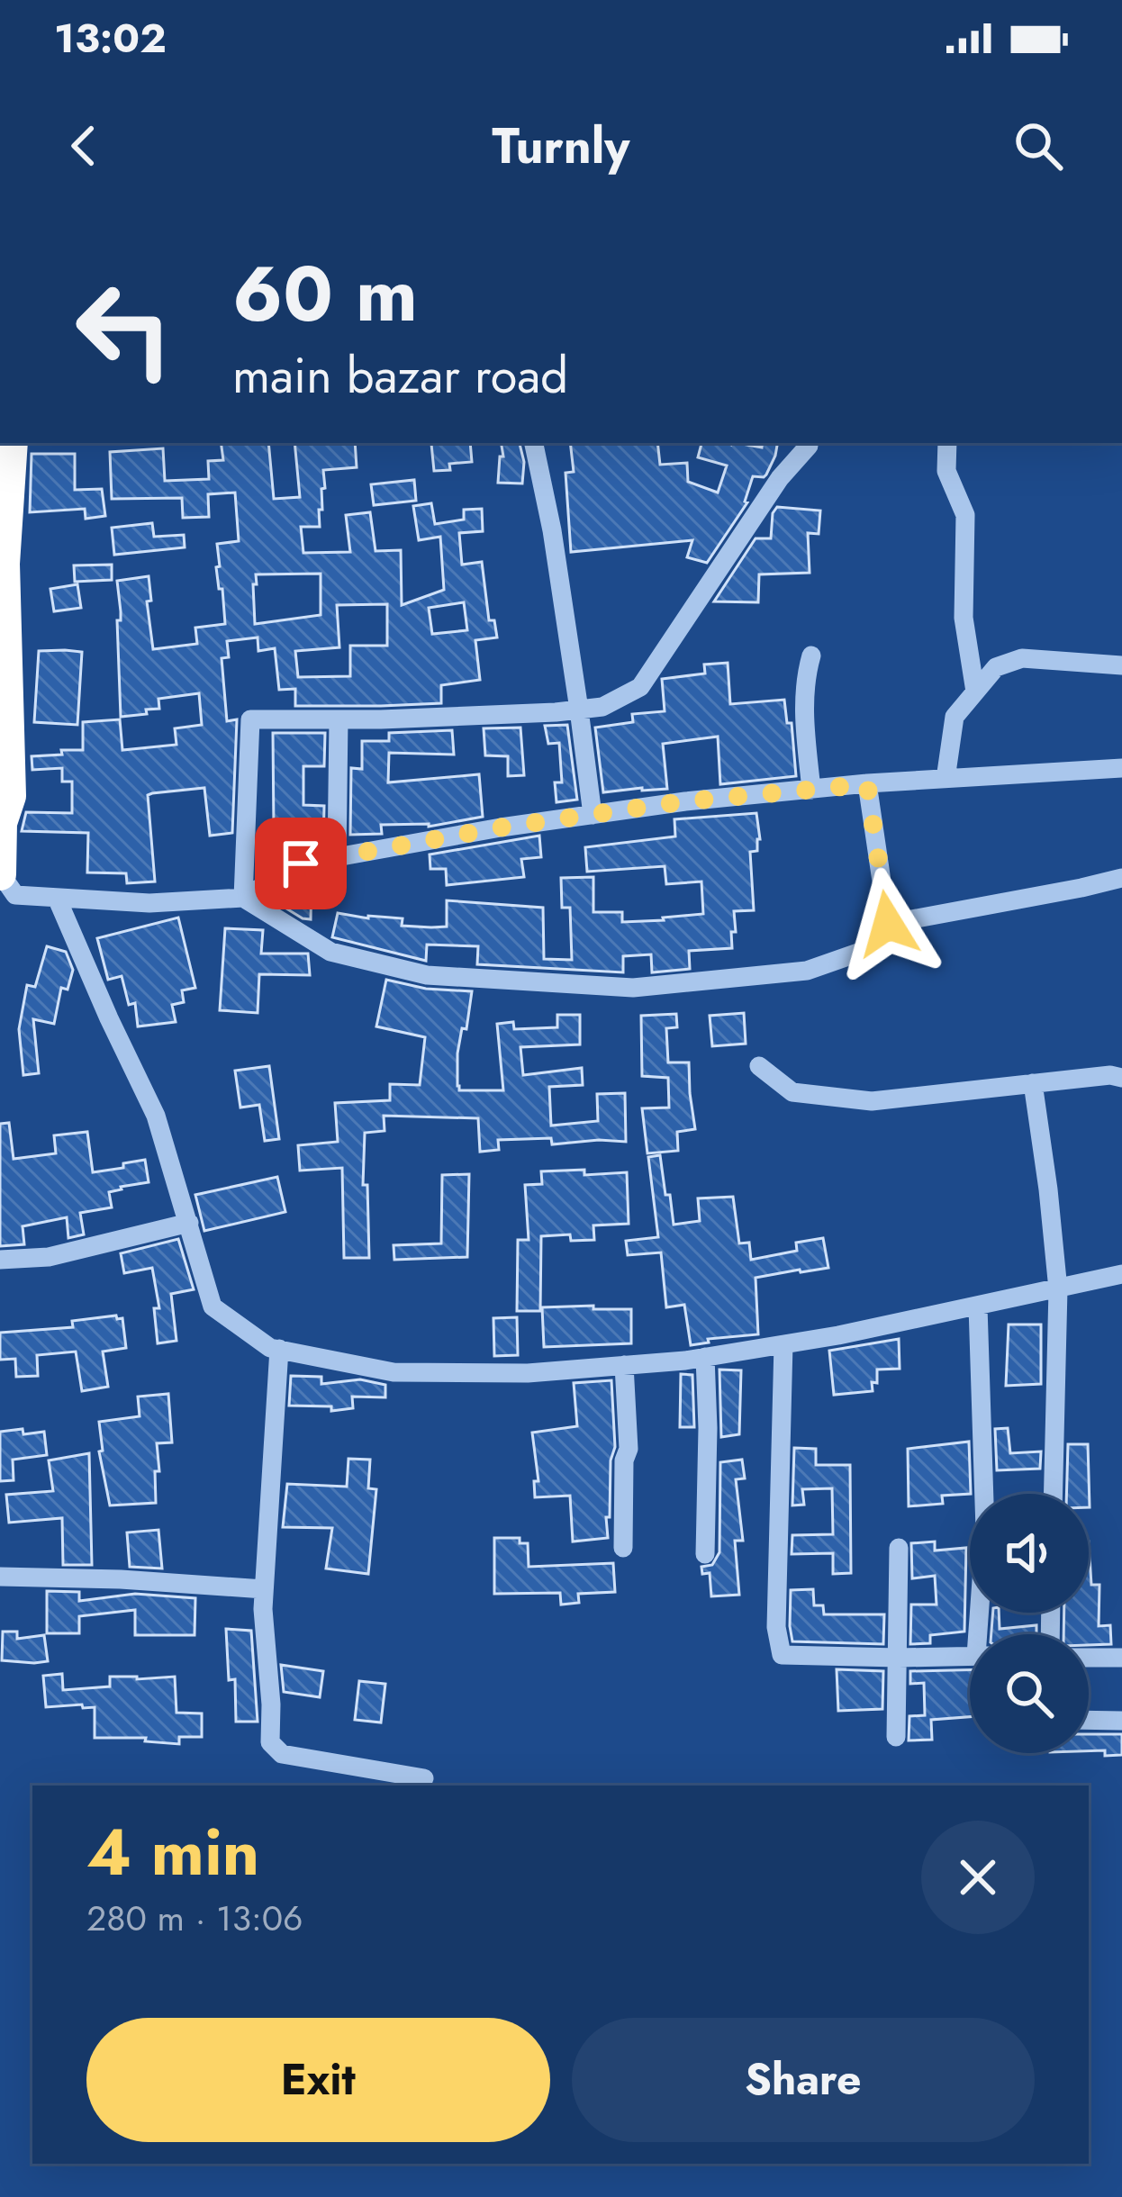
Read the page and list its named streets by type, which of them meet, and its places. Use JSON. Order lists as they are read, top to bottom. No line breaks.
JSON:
{"page":{"status":"13:02","header":"Turnly","turn":["60 m","main bazar road"],"heading":["4 min","280 m · 13:06"],"buttons":["Exit","Share"]}}
